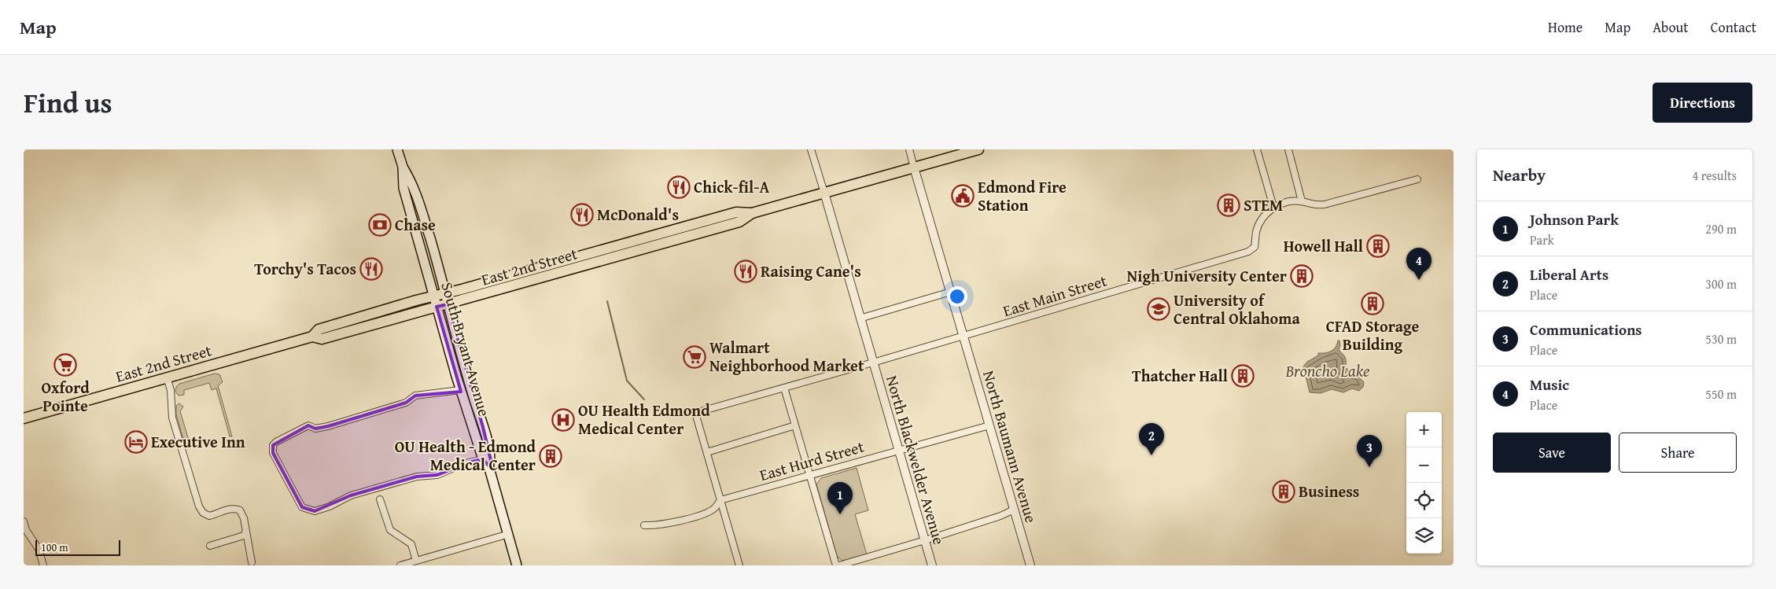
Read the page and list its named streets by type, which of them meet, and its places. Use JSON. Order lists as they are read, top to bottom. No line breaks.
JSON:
{"streets":{"main road":["East 2nd Street","South Bryant Avenue"],"street":["East Main Street","North Baumann Avenue","North Blackwelder Avenue","East Hurd Street"]},"crossings":[["East 2nd Street","South Bryant Avenue"],["East 2nd Street","North Baumann Avenue"],["East 2nd Street","North Blackwelder Avenue"],["East Main Street","North Baumann Avenue"],["East Main Street","North Blackwelder Avenue"],["North Baumann Avenue","East Hurd Street"],["North Blackwelder Avenue","East Hurd Street"]],"water":["Broncho Lake"],"places":{"restaurant":["Chick-fil-A","McDonald's","Torchy's Tacos","Raising Cane's"],"public building":["Edmond Fire Station"],"building":["STEM","Howell Hall","Nigh University Center","CFAD Storage Building","Thatcher Hall","OU Health - Edmond Medical Center","Business"],"bank":["Chase"],"school or university":["University of Central Oklahoma"],"supermarket":["Walmart Neighborhood Market","Oxford Pointe"],"hospital":["OU Health Edmond Medical Center"],"hotel":["Executive Inn"]},"scale_bar":"100 m","page":{"header":"Map","nav":["Home","Map","About","Contact"],"title":"Find us","buttons":["Directions",["Save","Share"]],"heading":["Nearby","4 results"],"list":[{"mark":"1","name":"Johnson Park","note":"Park","value":"290 m"},{"mark":"2","name":"Liberal Arts","note":"Place","value":"300 m"},{"mark":"3","name":"Communications","note":"Place","value":"530 m"},{"mark":"4","name":"Music","note":"Place","value":"550 m"}],"pins":["4","2","3","1"],"map_buttons":["+","−"],"scale":"100 m"}}
